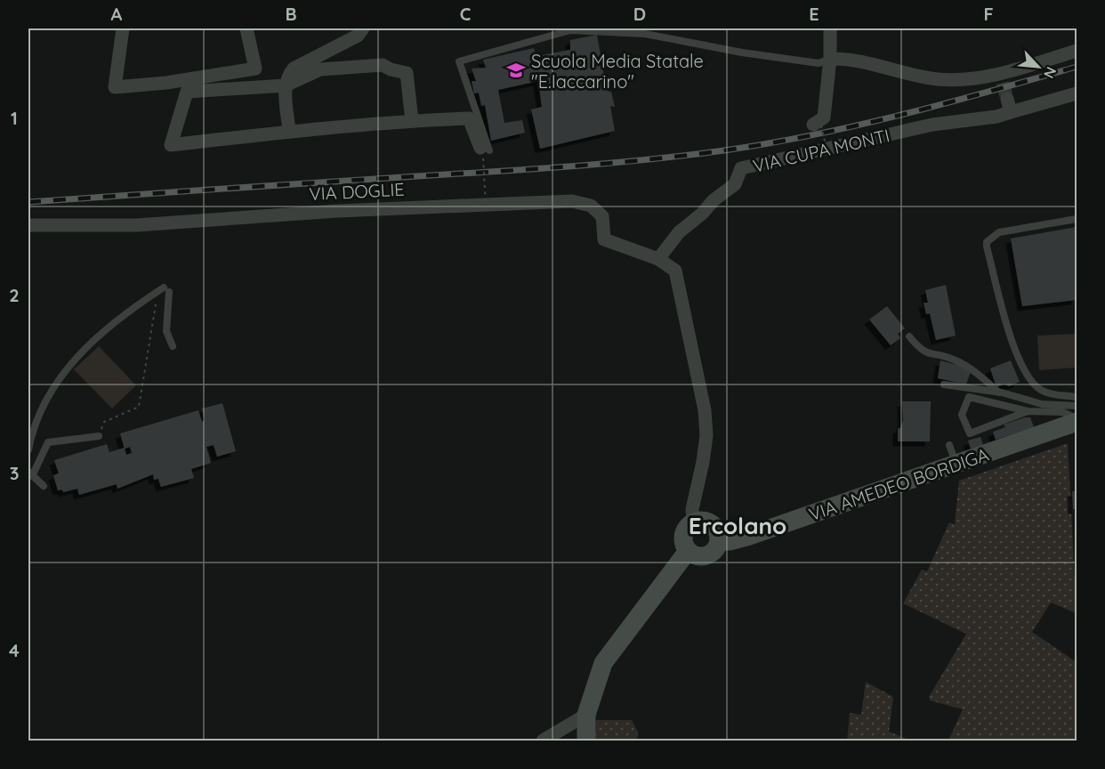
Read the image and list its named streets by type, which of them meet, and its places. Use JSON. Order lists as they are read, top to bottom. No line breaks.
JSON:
{"streets":{"street":["VIA CUPA MONTI","VIA DOGLIE","VIA AMEDEO BORDIGA"]},"crossings":[["VIA CUPA MONTI","VIA DOGLIE"]],"districts":["Ercolano"],"places":{"school or university":["Scuola Media Statale \"E.Iaccarino\""]},"north":"bottom right","grid":{"columns":["A","B","C","D","E","F"],"rows":["1","2","3","4"]}}
